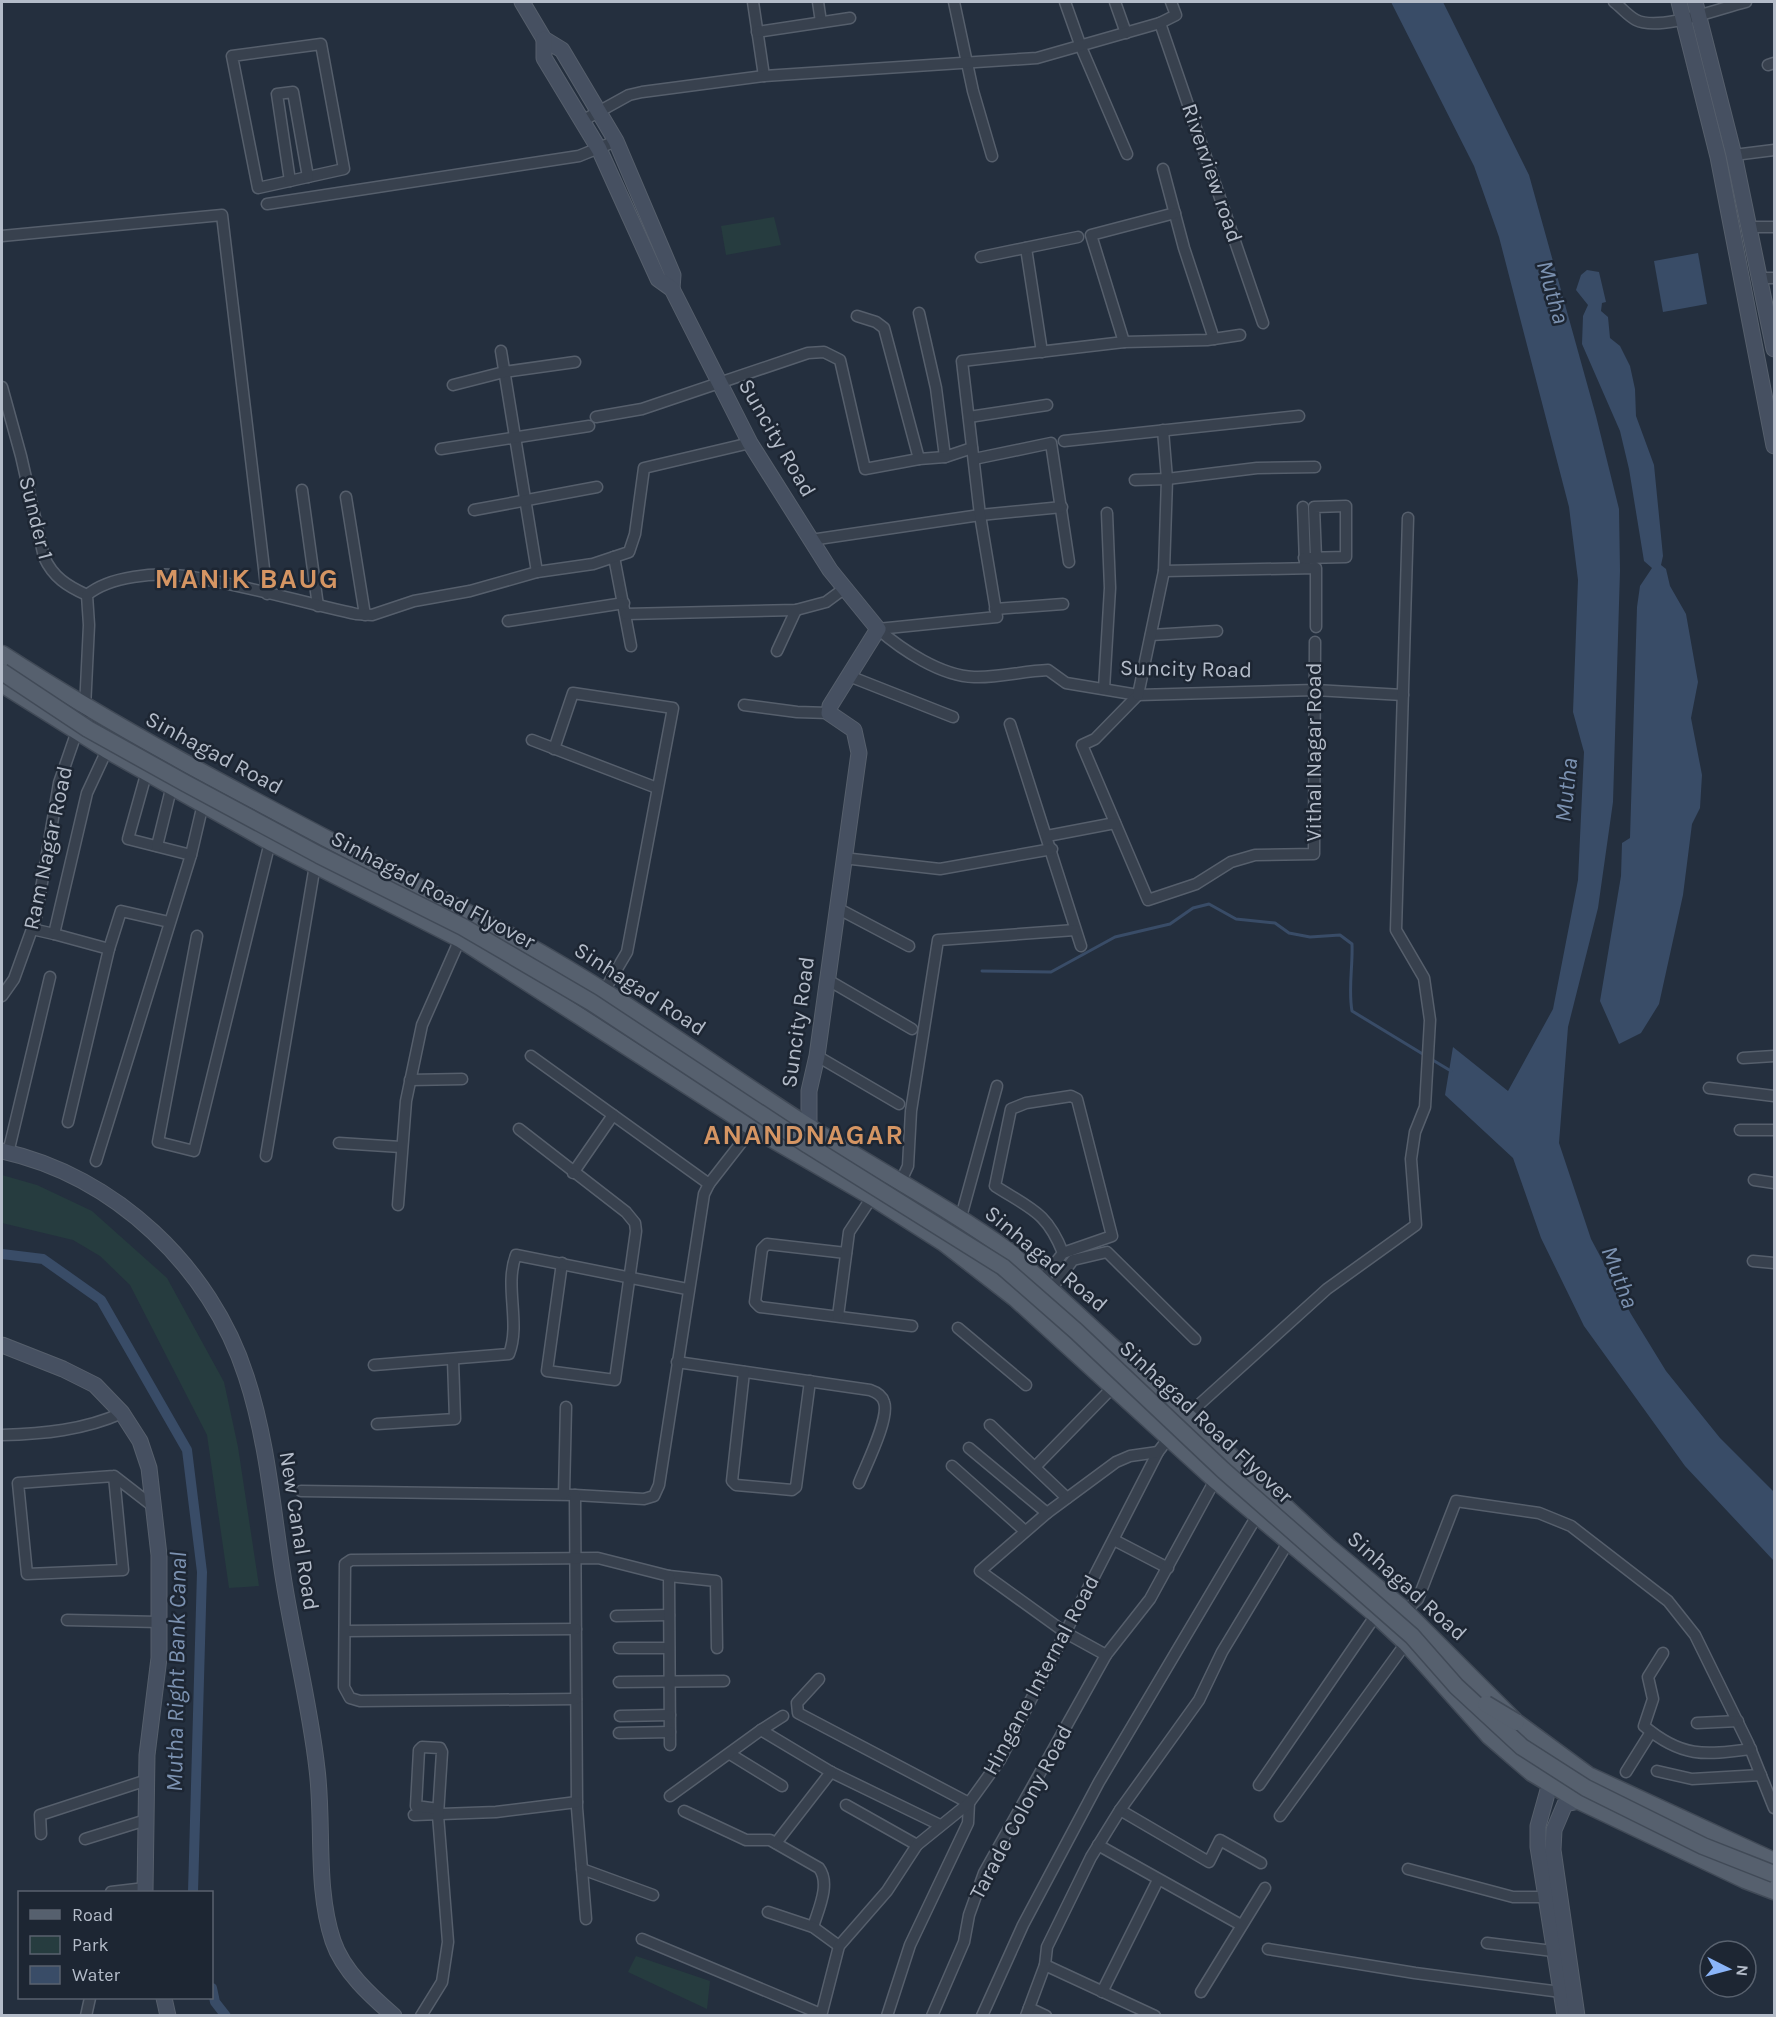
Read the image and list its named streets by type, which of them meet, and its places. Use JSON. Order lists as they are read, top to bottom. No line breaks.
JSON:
{"streets":{"main road":["Sinhagad Road","Sinhagad Road Flyover"],"street":["Riverview road","Suncity Road","Sunder 1","Vithal Nagar Road","Ram Nagar Road","New Canal Road","Hingane Internal Road","Tarade Colony Road"]},"crossings":[["Suncity Road","Vithal Nagar Road"],["Suncity Road","Sinhagad Road"],["Suncity Road","Hingane Internal Road"],["Sunder 1","Ram Nagar Road"],["Sinhagad Road","Ram Nagar Road"],["Sinhagad Road","Sinhagad Road Flyover"],["Sinhagad Road","Hingane Internal Road"],["Sinhagad Road","Tarade Colony Road"]],"districts":["MANIK BAUG","ANANDNAGAR"],"water":["Mutha","Mutha Right Bank Canal"],"legend":["Road","Park","Water"],"north":"right"}
